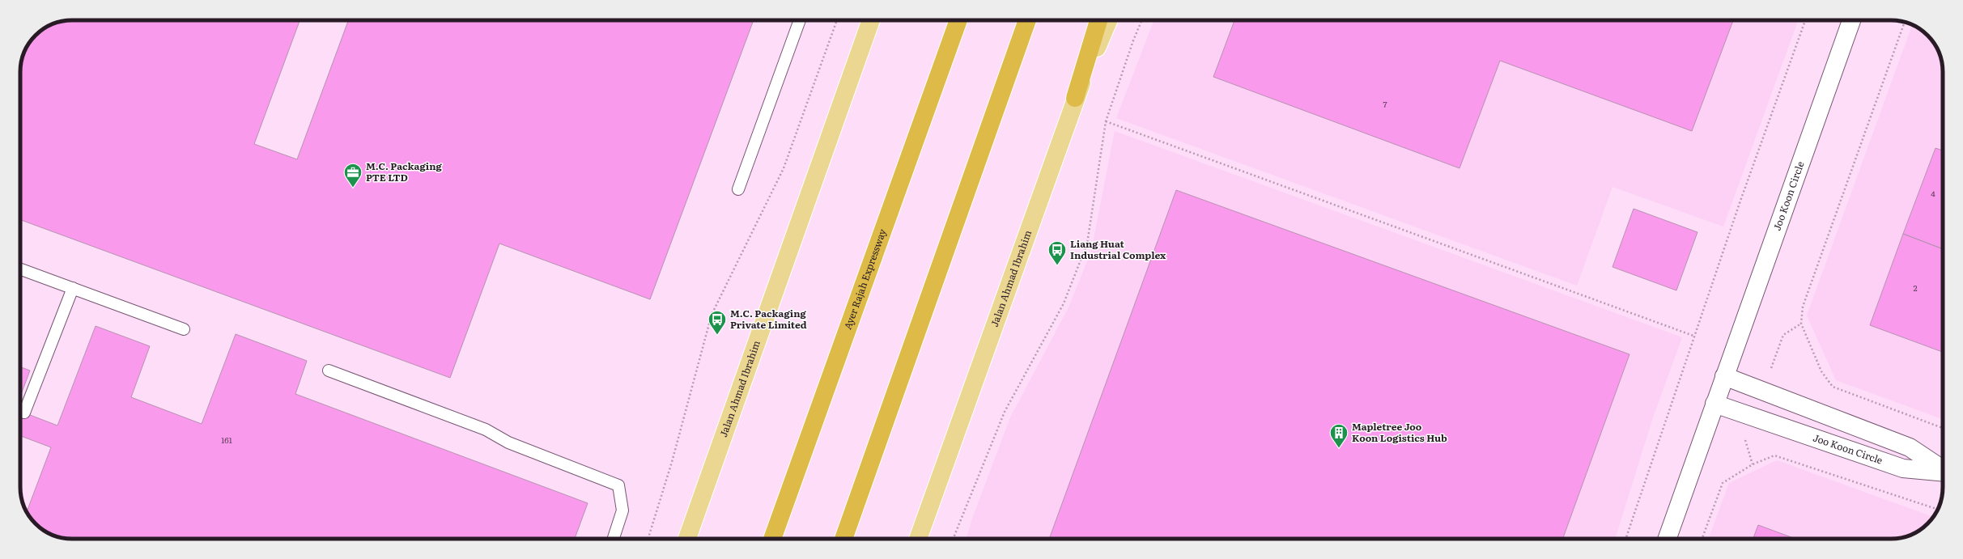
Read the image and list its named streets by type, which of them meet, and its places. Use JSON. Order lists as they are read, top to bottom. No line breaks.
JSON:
{"streets":{"highway":["Ayer Rajah Expressway"],"main road":["Jalan Ahmad Ibrahim"],"street":["Joo Koon Circle"]},"places":{"office":["M.C. Packaging PTE LTD"],"bus stop":["Liang Huat Industrial Complex","M.C. Packaging Private Limited"],"building":["Mapletree Joo Koon Logistics Hub"]},"house_numbers":["7","4","2","161"]}
